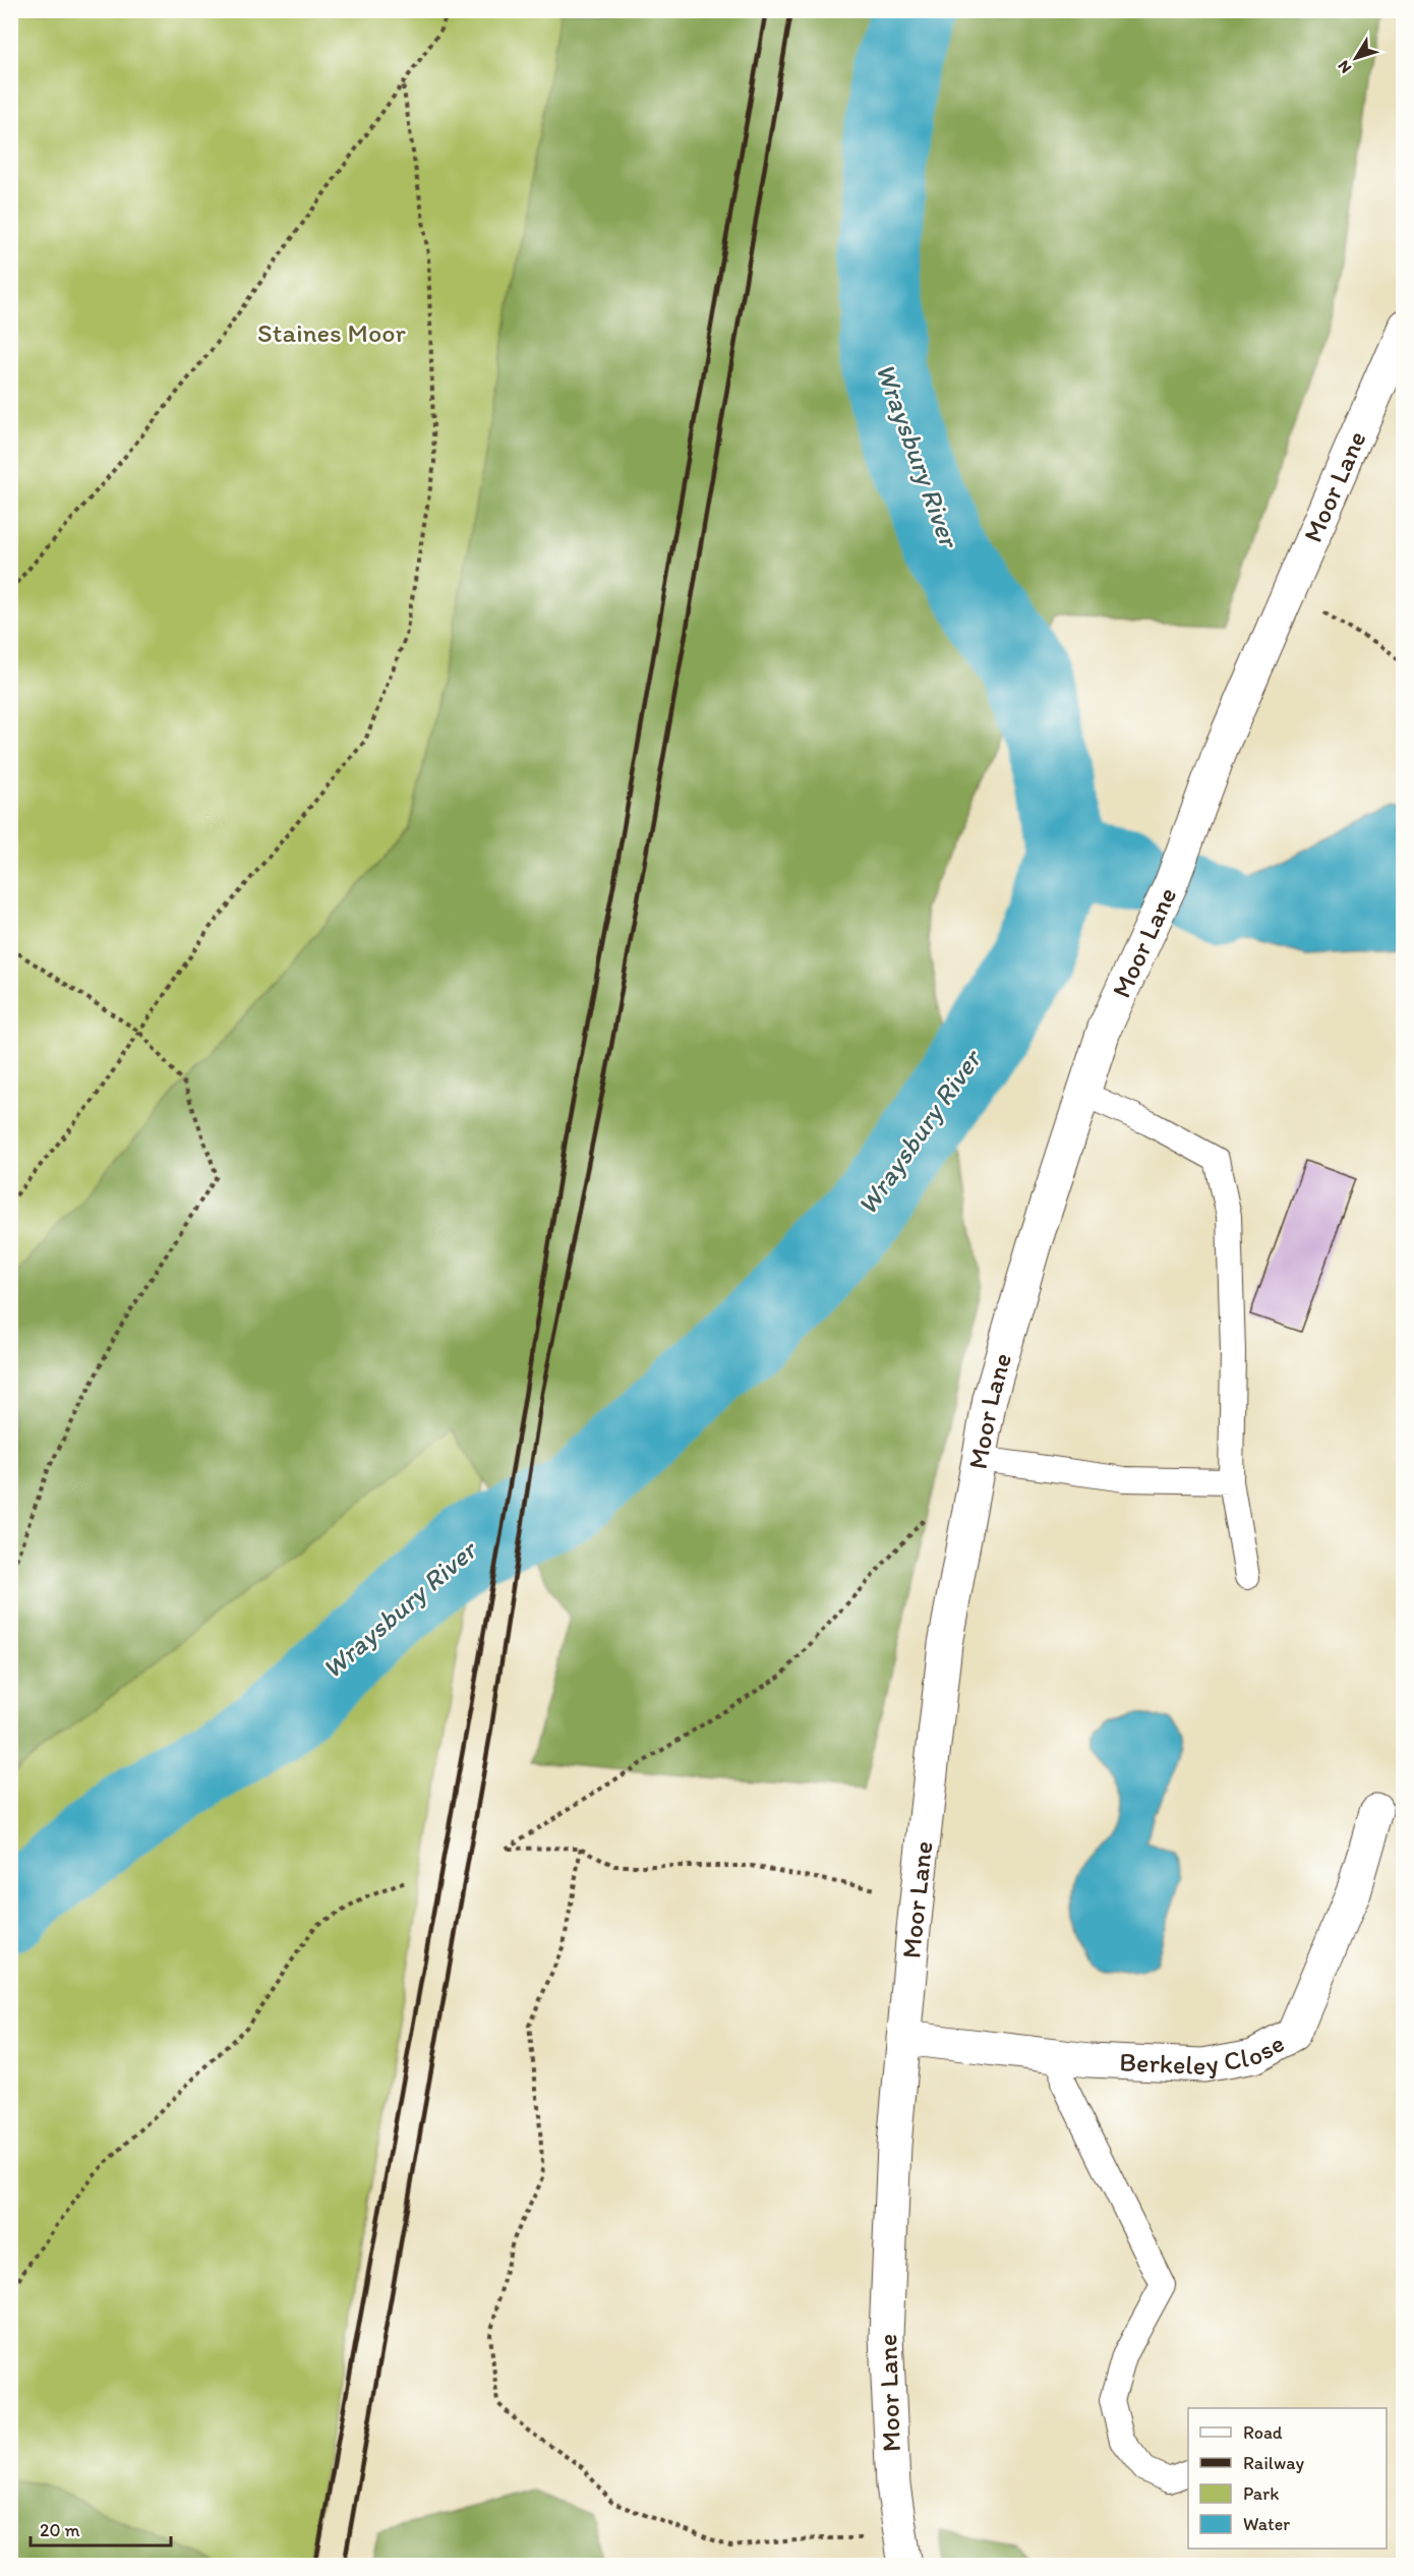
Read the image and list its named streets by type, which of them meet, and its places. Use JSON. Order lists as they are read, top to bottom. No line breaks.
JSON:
{"streets":{"street":["Moor Lane","Berkeley Close"]},"crossings":[["Moor Lane","Berkeley Close"]],"water":["Wraysbury River"],"parks":["Staines Moor"],"legend":["Road","Railway","Park","Water"],"scale_bar":"20 m","north":"bottom left"}
